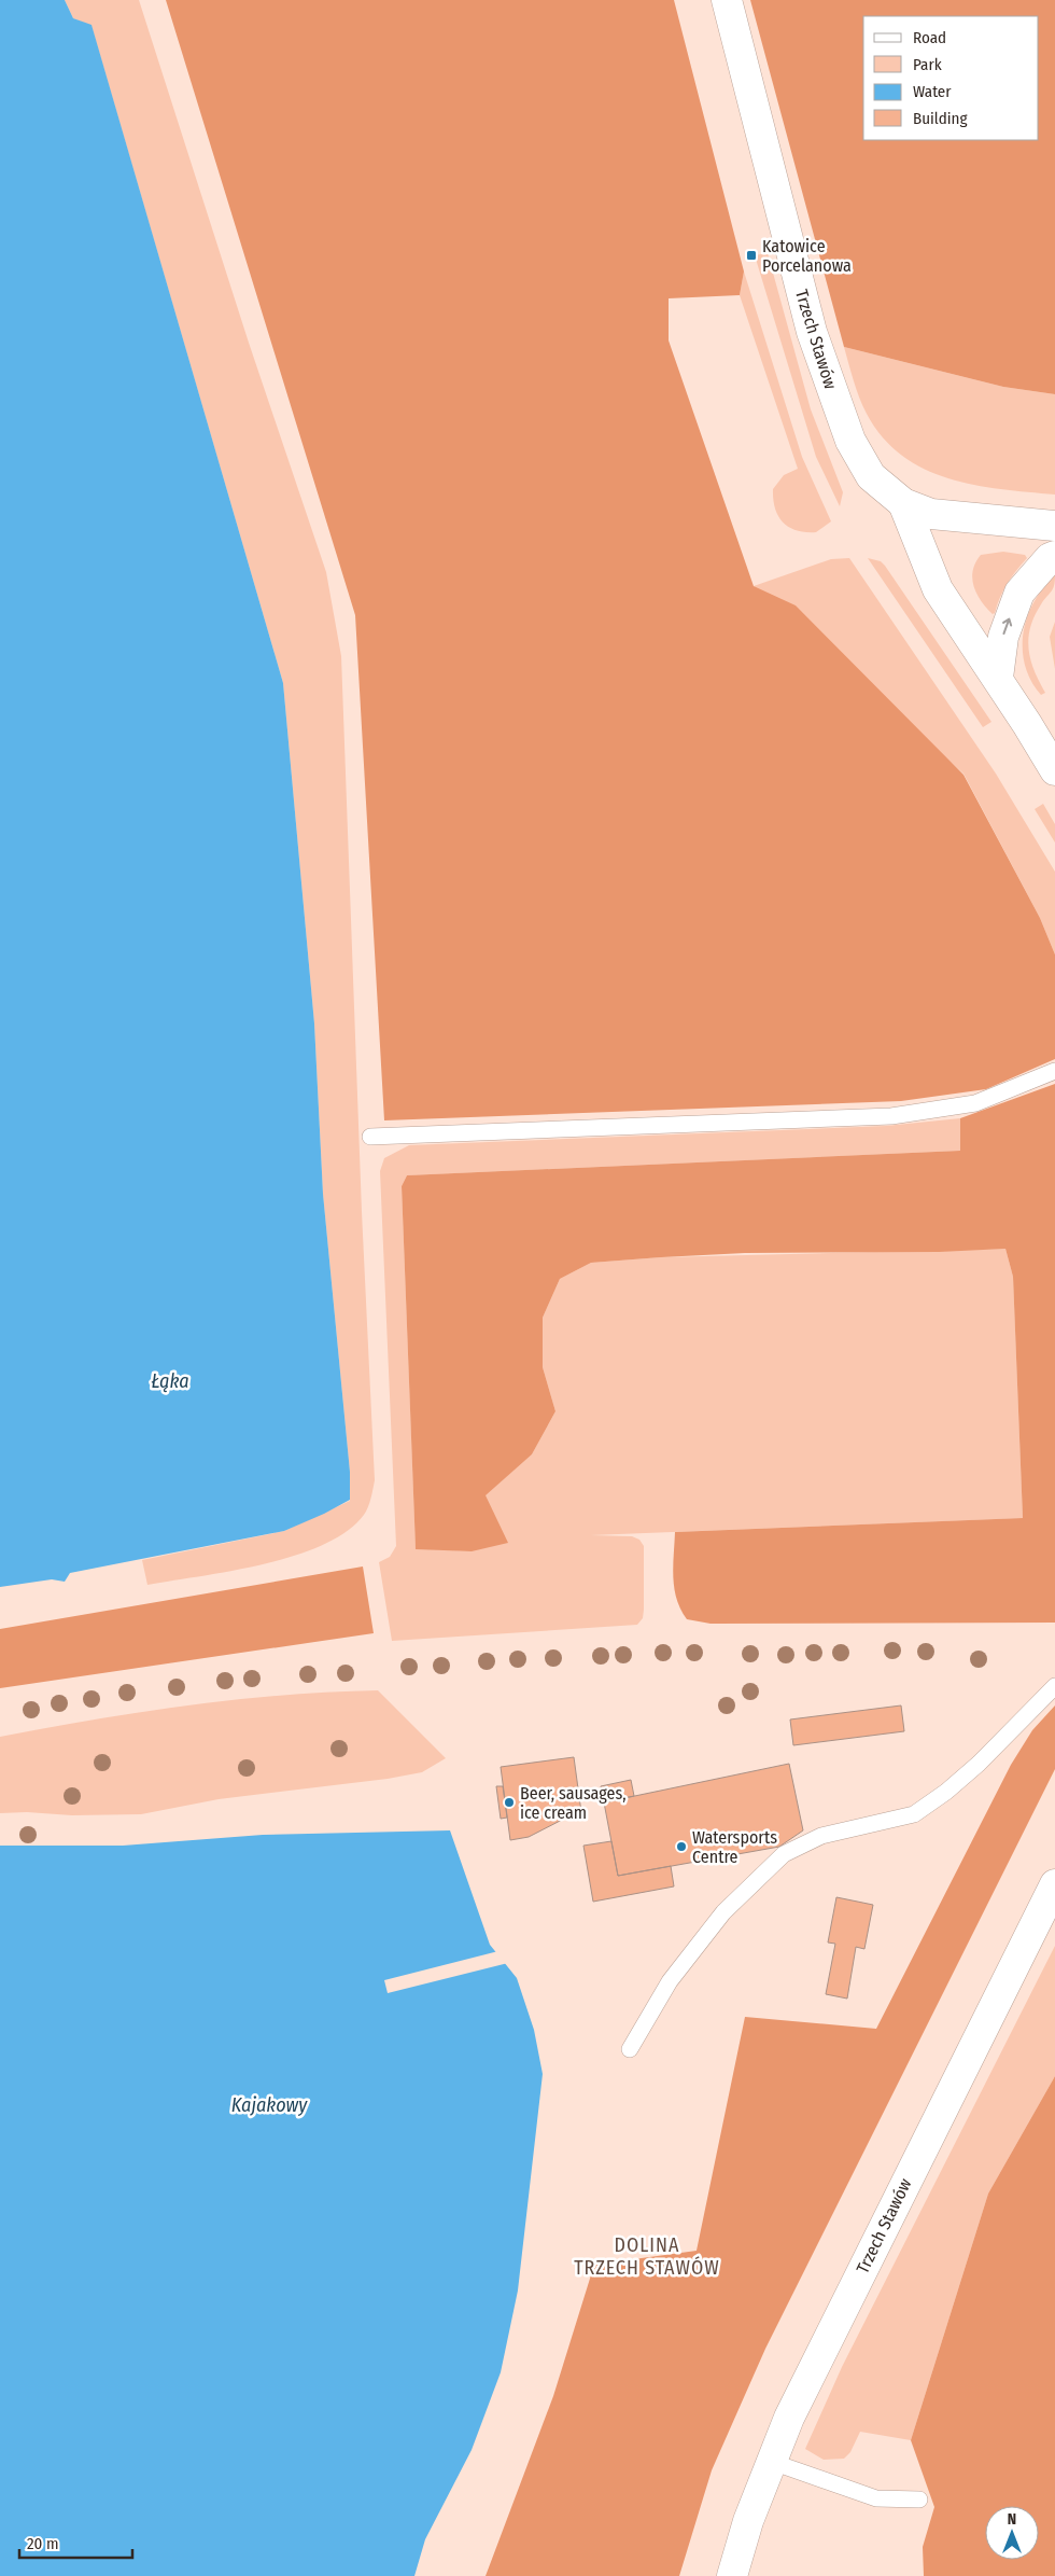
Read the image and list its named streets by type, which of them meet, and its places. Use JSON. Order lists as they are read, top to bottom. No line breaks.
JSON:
{"streets":{"street":["Trzech Stawów"]},"districts":["DOLINA TRZECH STAWÓW"],"water":["Łąka","Kajakowy"],"places":{"transit":["Katowice Porcelanowa"],"other":["Beer, sausages, ice cream","Watersports Centre"]},"legend":["Road","Park","Water","Building"],"scale_bar":"20 m","north":"top"}
